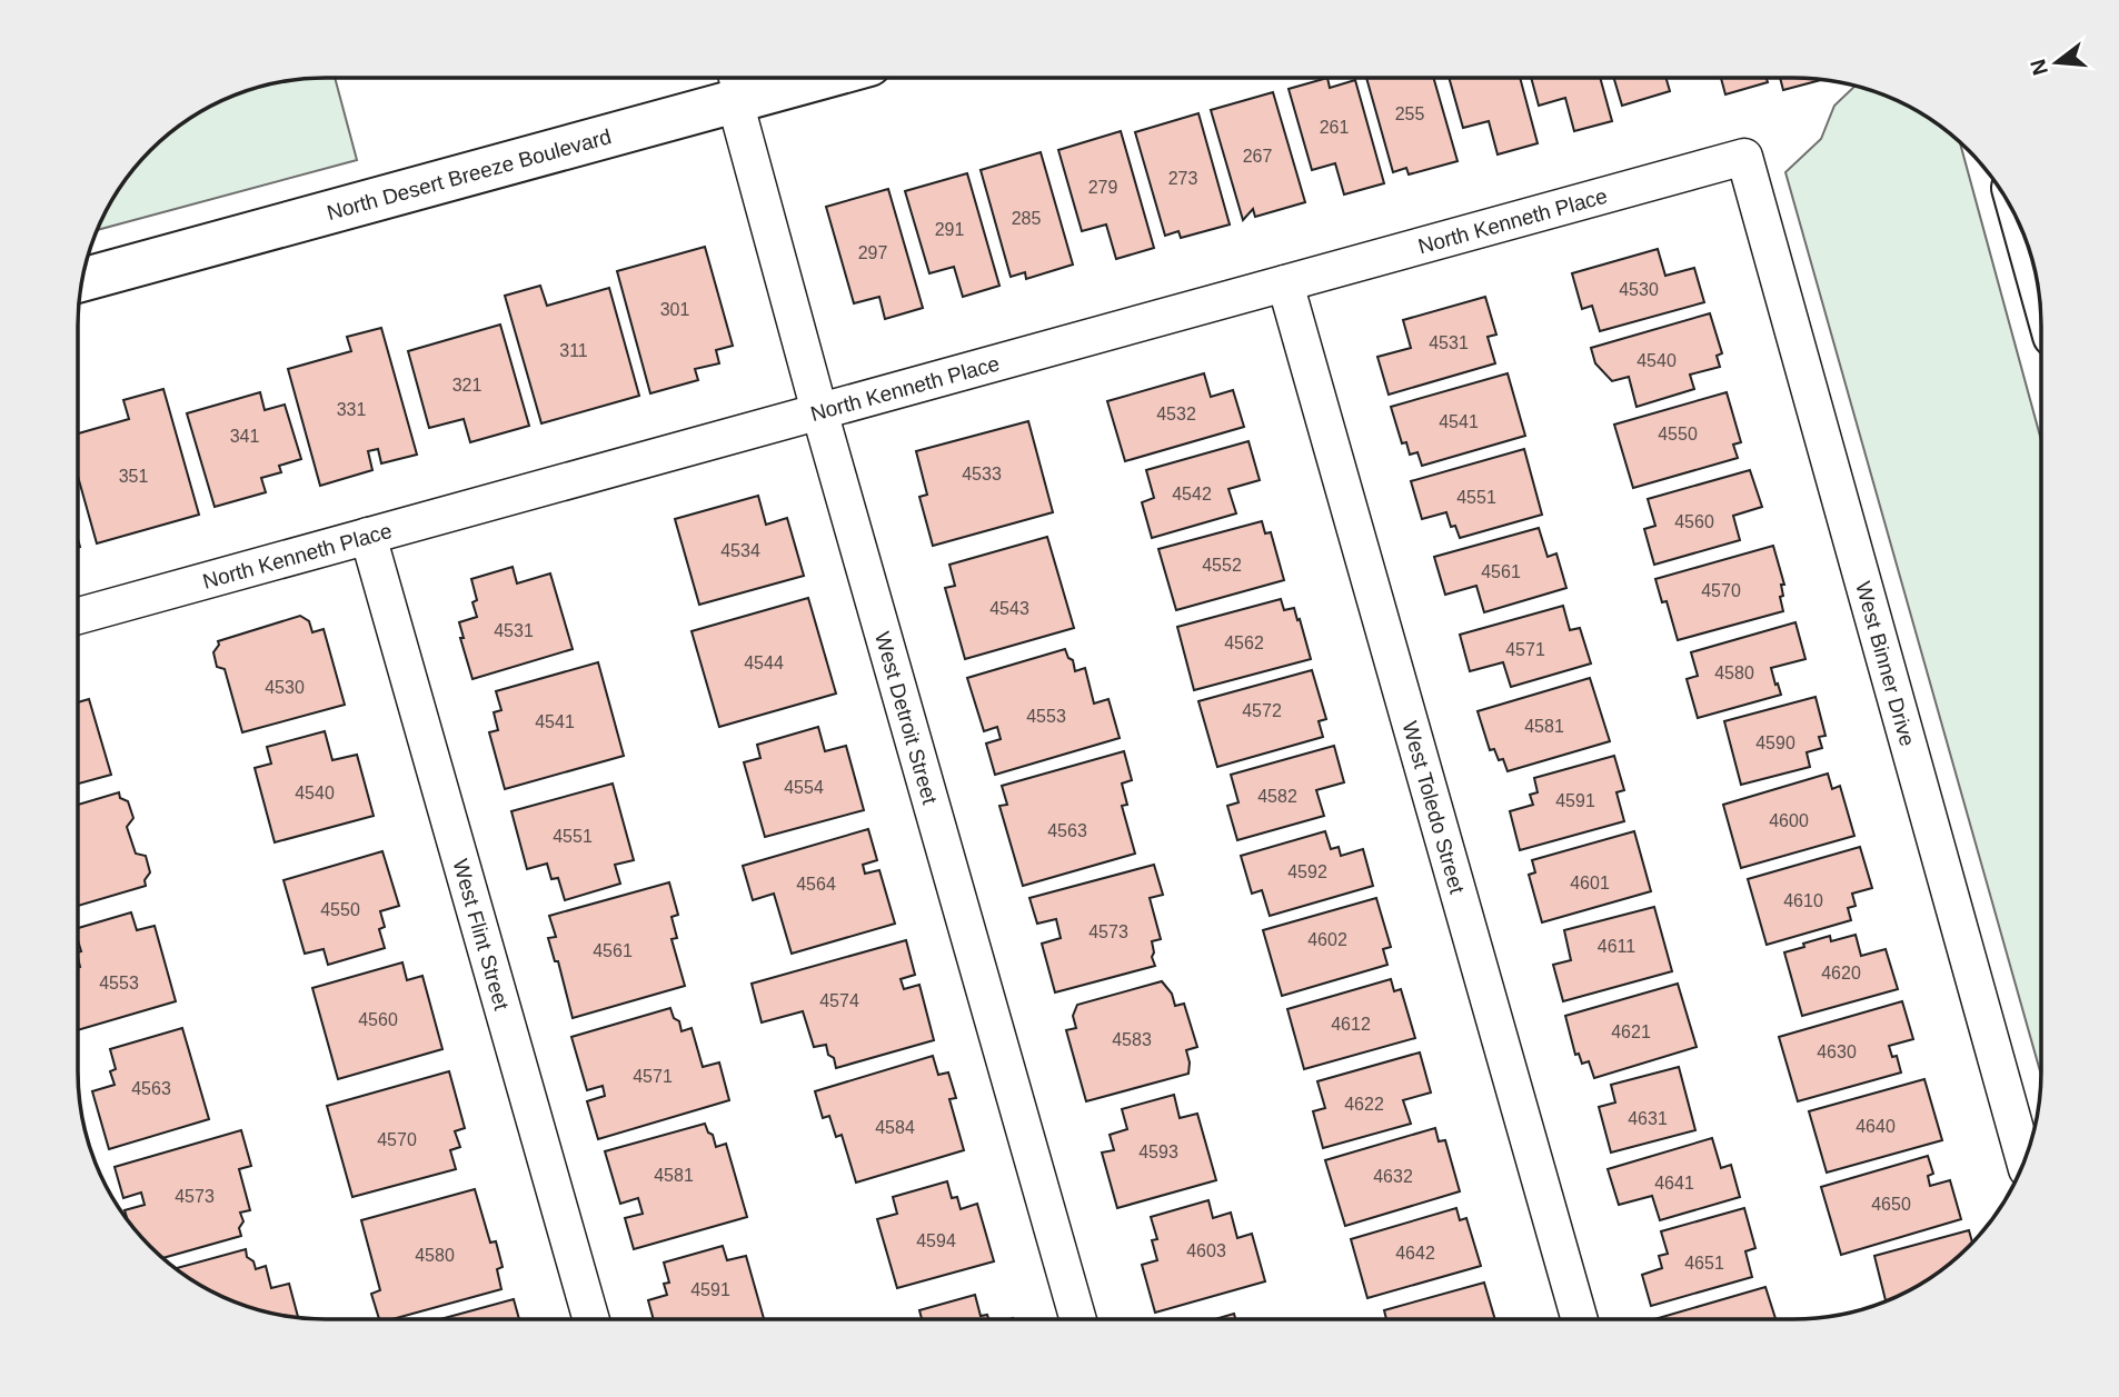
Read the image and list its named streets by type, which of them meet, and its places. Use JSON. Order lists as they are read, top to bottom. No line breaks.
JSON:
{"streets":{"street":["North Desert Breeze Boulevard","North Kenneth Place","West Binner Drive","West Detroit Street","West Toledo Street","West Flint Street"]},"crossings":[["North Desert Breeze Boulevard","West Detroit Street"],["North Kenneth Place","West Binner Drive"],["North Kenneth Place","West Detroit Street"],["North Kenneth Place","West Toledo Street"],["North Kenneth Place","West Flint Street"]],"house_numbers":["255","261","267","273","279","285","291","297","4530","301","4531","311","4540","321","331","4532","4541","4550","341","4533","351","4542","4551","4560","4534","4552","4561","4570","4543","4531","4562","4571","4544","4580","4530","4572","4553","4541","4581","4590","4554","4540","4582","4591","4600","4563","4551","4592","4601","4564","4610","4550","4573","4602","4611","4561","4620","4553","4574","4560","4612","4621","4583","4630","4571","4563","4622","4631","4640","4584","4570","4593","4581","4632","4641","4573","4650","4594","4603","4642","4580","4651","4591"],"north":"left"}
